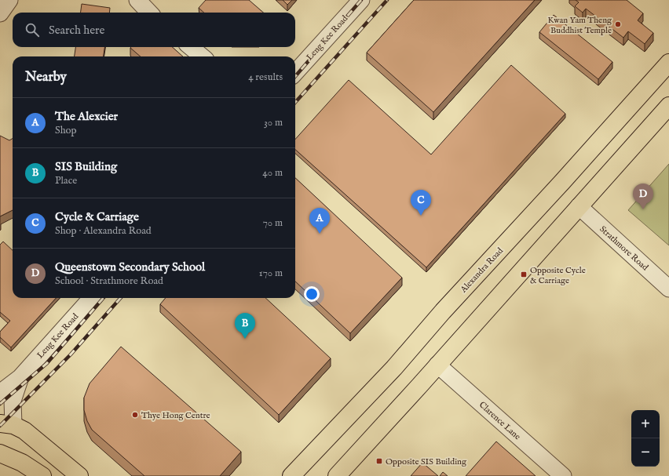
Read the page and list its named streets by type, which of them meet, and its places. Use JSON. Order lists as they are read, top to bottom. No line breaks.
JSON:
{"streets":{"main road":["Alexandra Road"],"street":["Leng Kee Road","Strathmore Road","Clarence Lane"]},"places":{"other":["Kwan Yam Theng Buddhist Temple","Thye Hong Centre"],"transit":["Opposite Cycle & Carriage","Opposite SIS Building"]},"page":{"search":"Search here","heading":["Nearby","4 results"],"list":[{"mark":"A","name":"The Alexcier","note":"Shop","value":"30 m"},{"mark":"B","name":"SIS Building","note":"Place","value":"40 m"},{"mark":"C","name":"Cycle & Carriage","note":"Shop · Alexandra Road","value":"70 m"},{"mark":"D","name":"Queenstown Secondary School","note":"School · Strathmore Road","value":"170 m"}],"pins":["D","C","A","B"],"map_buttons":["+","−"]}}
